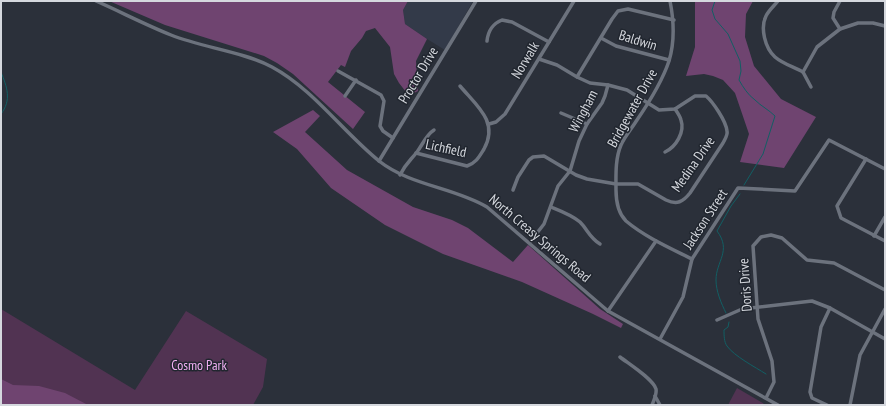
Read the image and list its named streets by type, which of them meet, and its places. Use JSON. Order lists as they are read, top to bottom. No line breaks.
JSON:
{"streets":{"street":["Baldwin","Norwalk","Proctor Drive","Bridgewater Drive","Wingham","Lichfield","Medina Drive","Jackson Street","North Creasy Springs Road","Doris Drive"]},"crossings":[["Baldwin","Bridgewater Drive"],["Norwalk","Lichfield"],["Proctor Drive","North Creasy Springs Road"],["Bridgewater Drive","Medina Drive"],["Bridgewater Drive","Jackson Street"],["Jackson Street","North Creasy Springs Road"],["North Creasy Springs Road","Doris Drive"]],"parks":["Cosmo Park"]}
